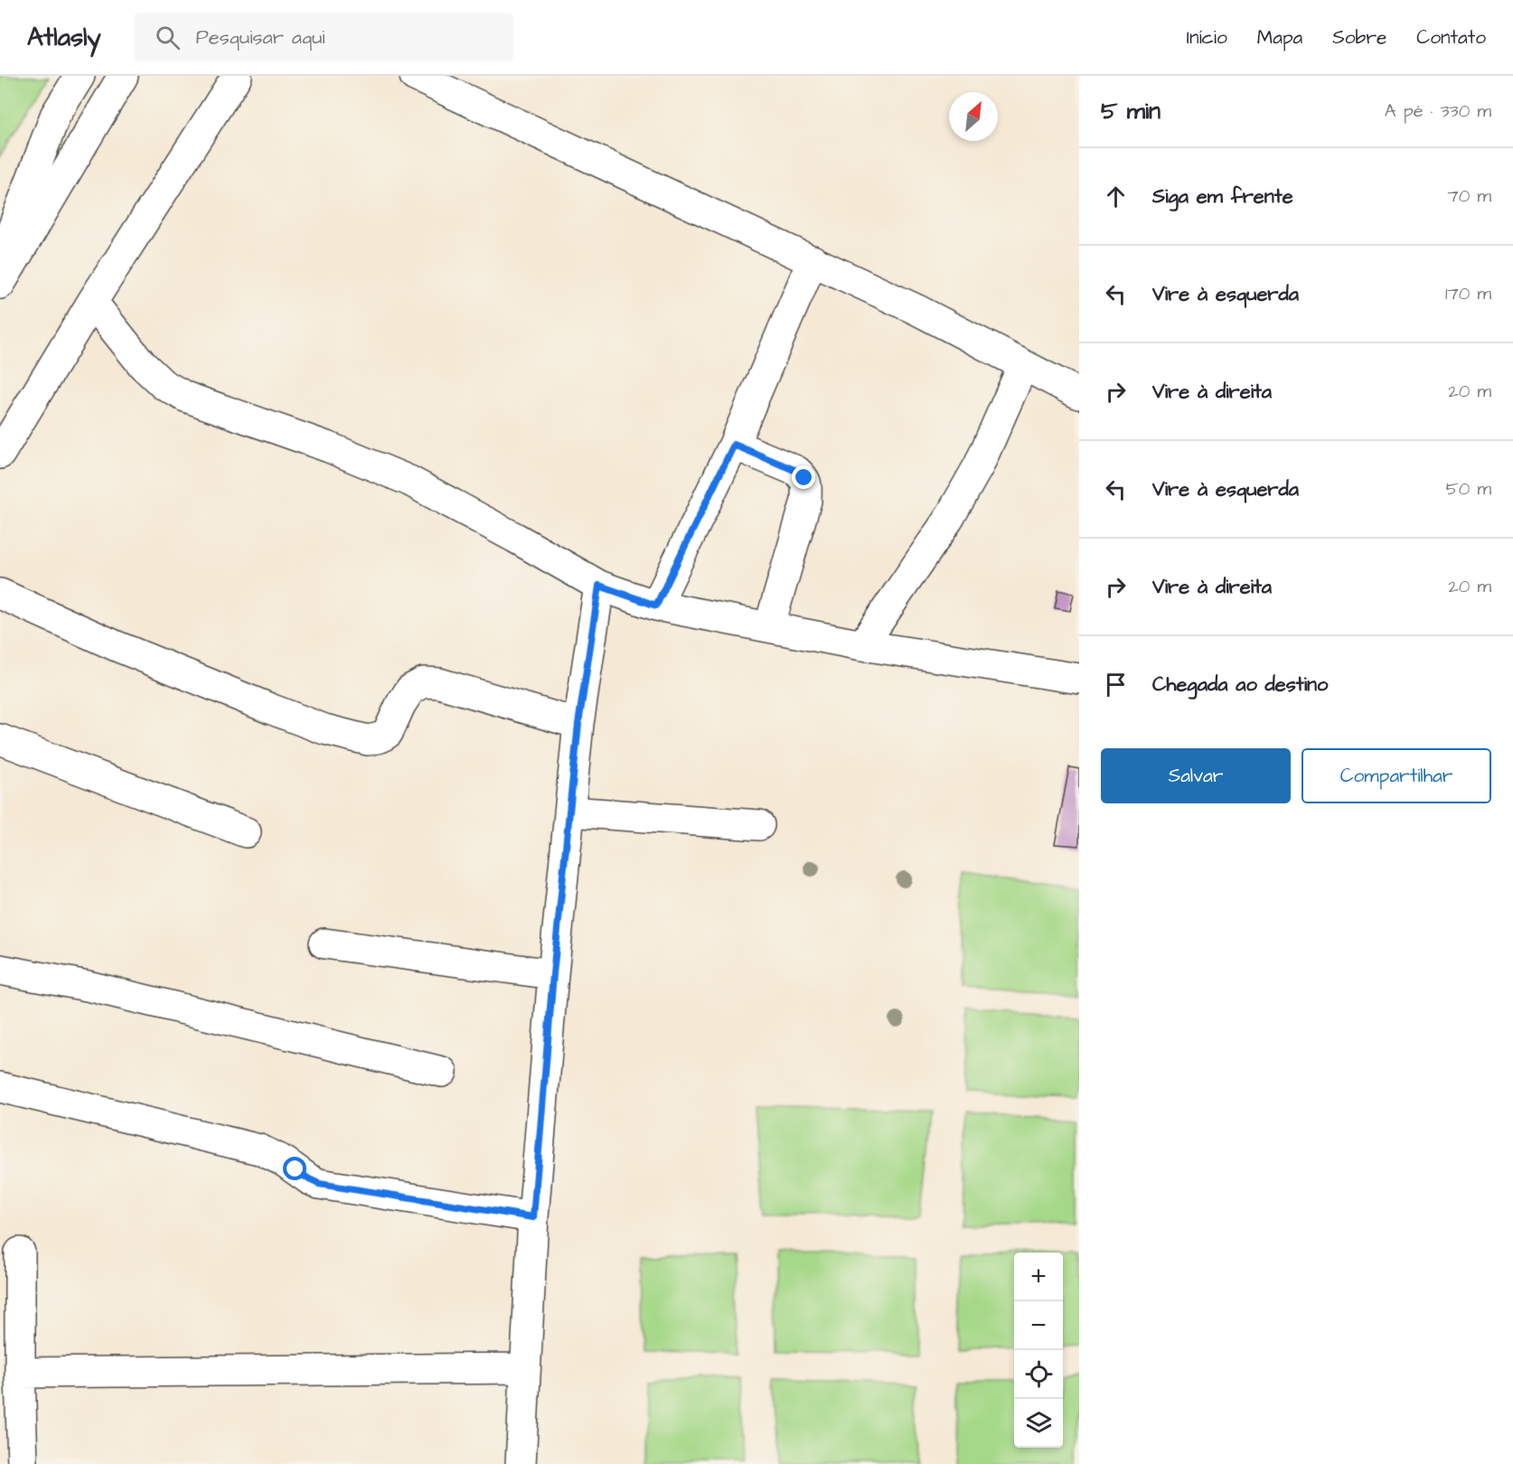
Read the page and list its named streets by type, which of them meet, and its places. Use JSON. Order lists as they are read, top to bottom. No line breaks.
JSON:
{"north":"top right","page":{"header":"Atlasly","search":"Pesquisar aqui","nav":["Início","Mapa","Sobre","Contato"],"heading":["5 min","A pé · 330 m"],"list":[["Siga em frente","70 m"],["Vire à esquerda","170 m"],["Vire à direita","20 m"],["Vire à esquerda","50 m"],["Vire à direita","20 m"],"Chegada ao destino"],"buttons":["Salvar","Compartilhar"],"map_buttons":["+","−"]}}
